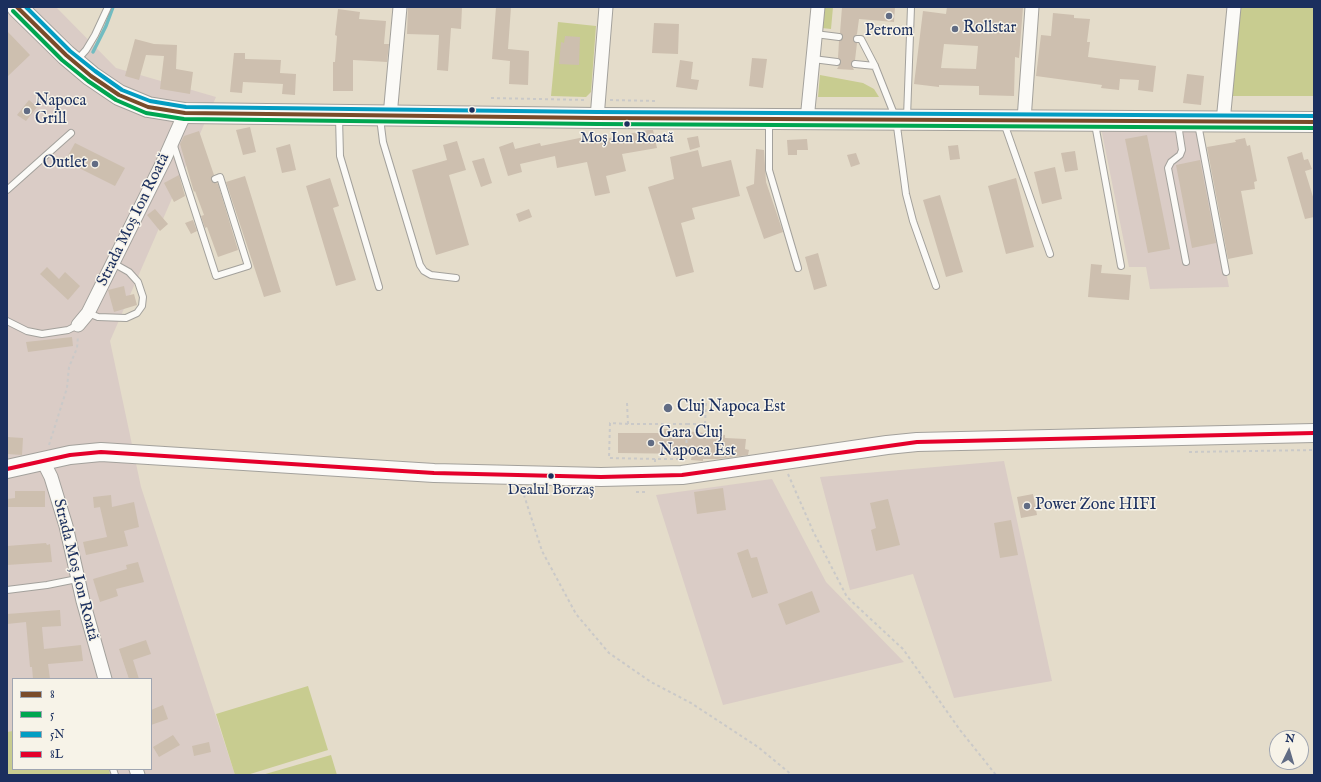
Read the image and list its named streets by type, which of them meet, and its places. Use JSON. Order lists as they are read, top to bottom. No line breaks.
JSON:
{"streets":{"street":["Strada Moș Ion Roată"]},"places":["Petrom","Rollstar","Napoca Grill","Moș Ion Roată","Outlet","Cluj Napoca Est","Gara Cluj Napoca Est","Dealul Borzaș","Power Zone HIFI"],"lines":["transit line 8","transit line 5N","transit line 5","transit line 8L"],"legend":["8","5","5N","8L"],"north":"top"}
